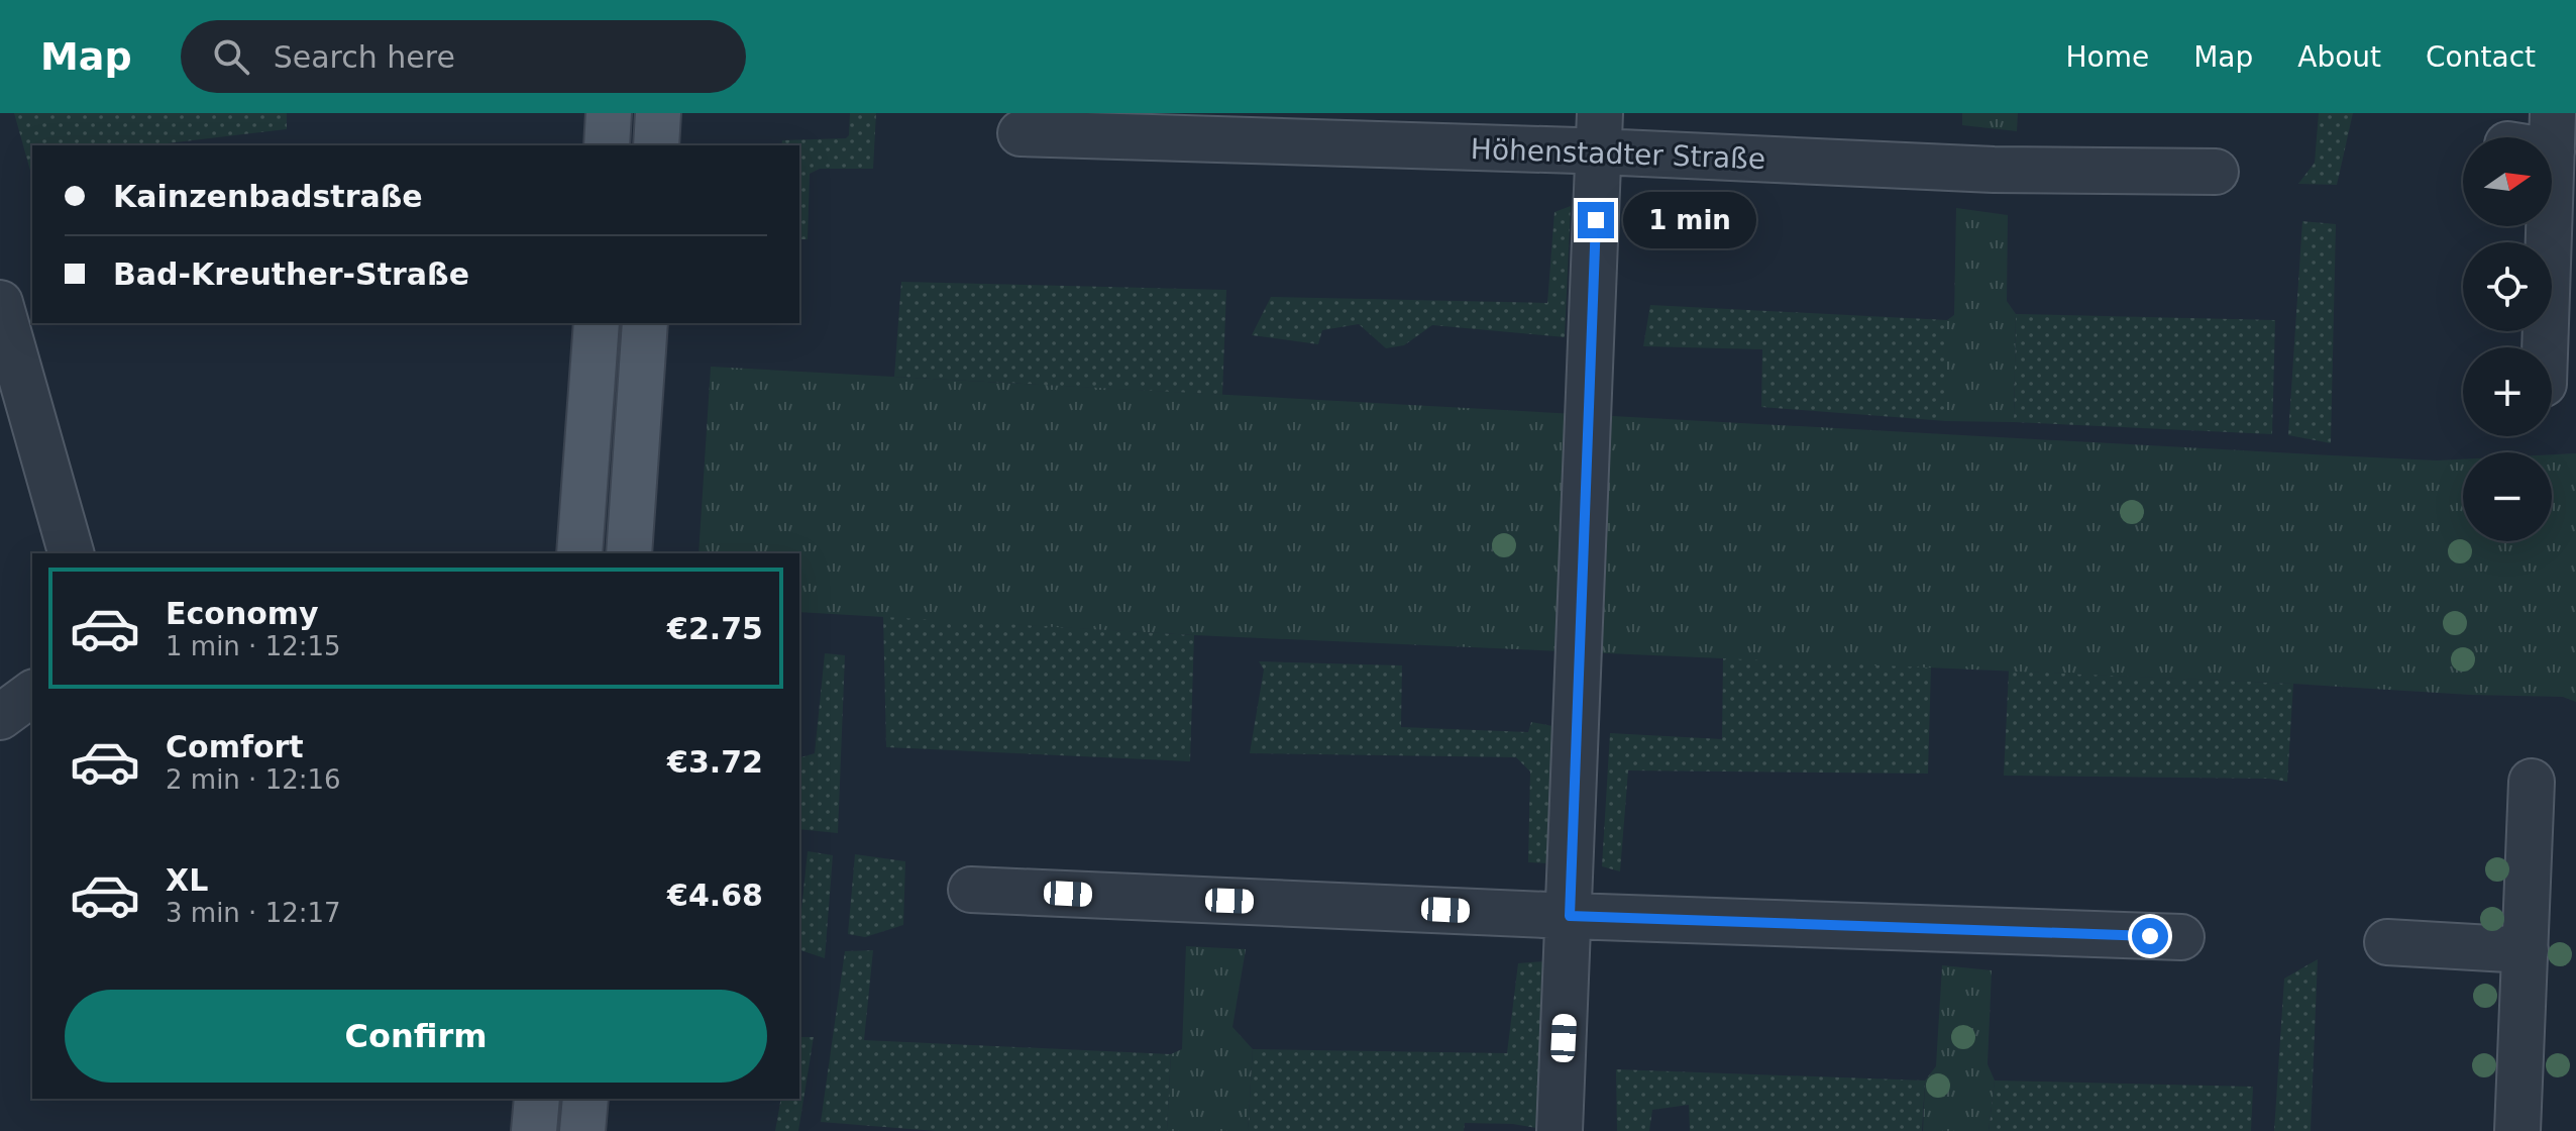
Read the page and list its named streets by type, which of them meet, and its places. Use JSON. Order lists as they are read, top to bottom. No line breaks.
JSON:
{"streets":{"street":["Höhenstadter Straße"]},"north":"right","page":{"header":"Map","search":"Search here","nav":["Home","Map","About","Contact"],"map_buttons":["+","−"],"banner":["Kainzenbadstraße","Bad-Kreuther-Straße"],"bubble":"1 min","list":[{"name":"Economy","note":"1 min · 12:15","value":"€2.75"},{"name":"Comfort","note":"2 min · 12:16","value":"€3.72"},{"name":"XL","note":"3 min · 12:17","value":"€4.68"}],"buttons":"Confirm"}}
